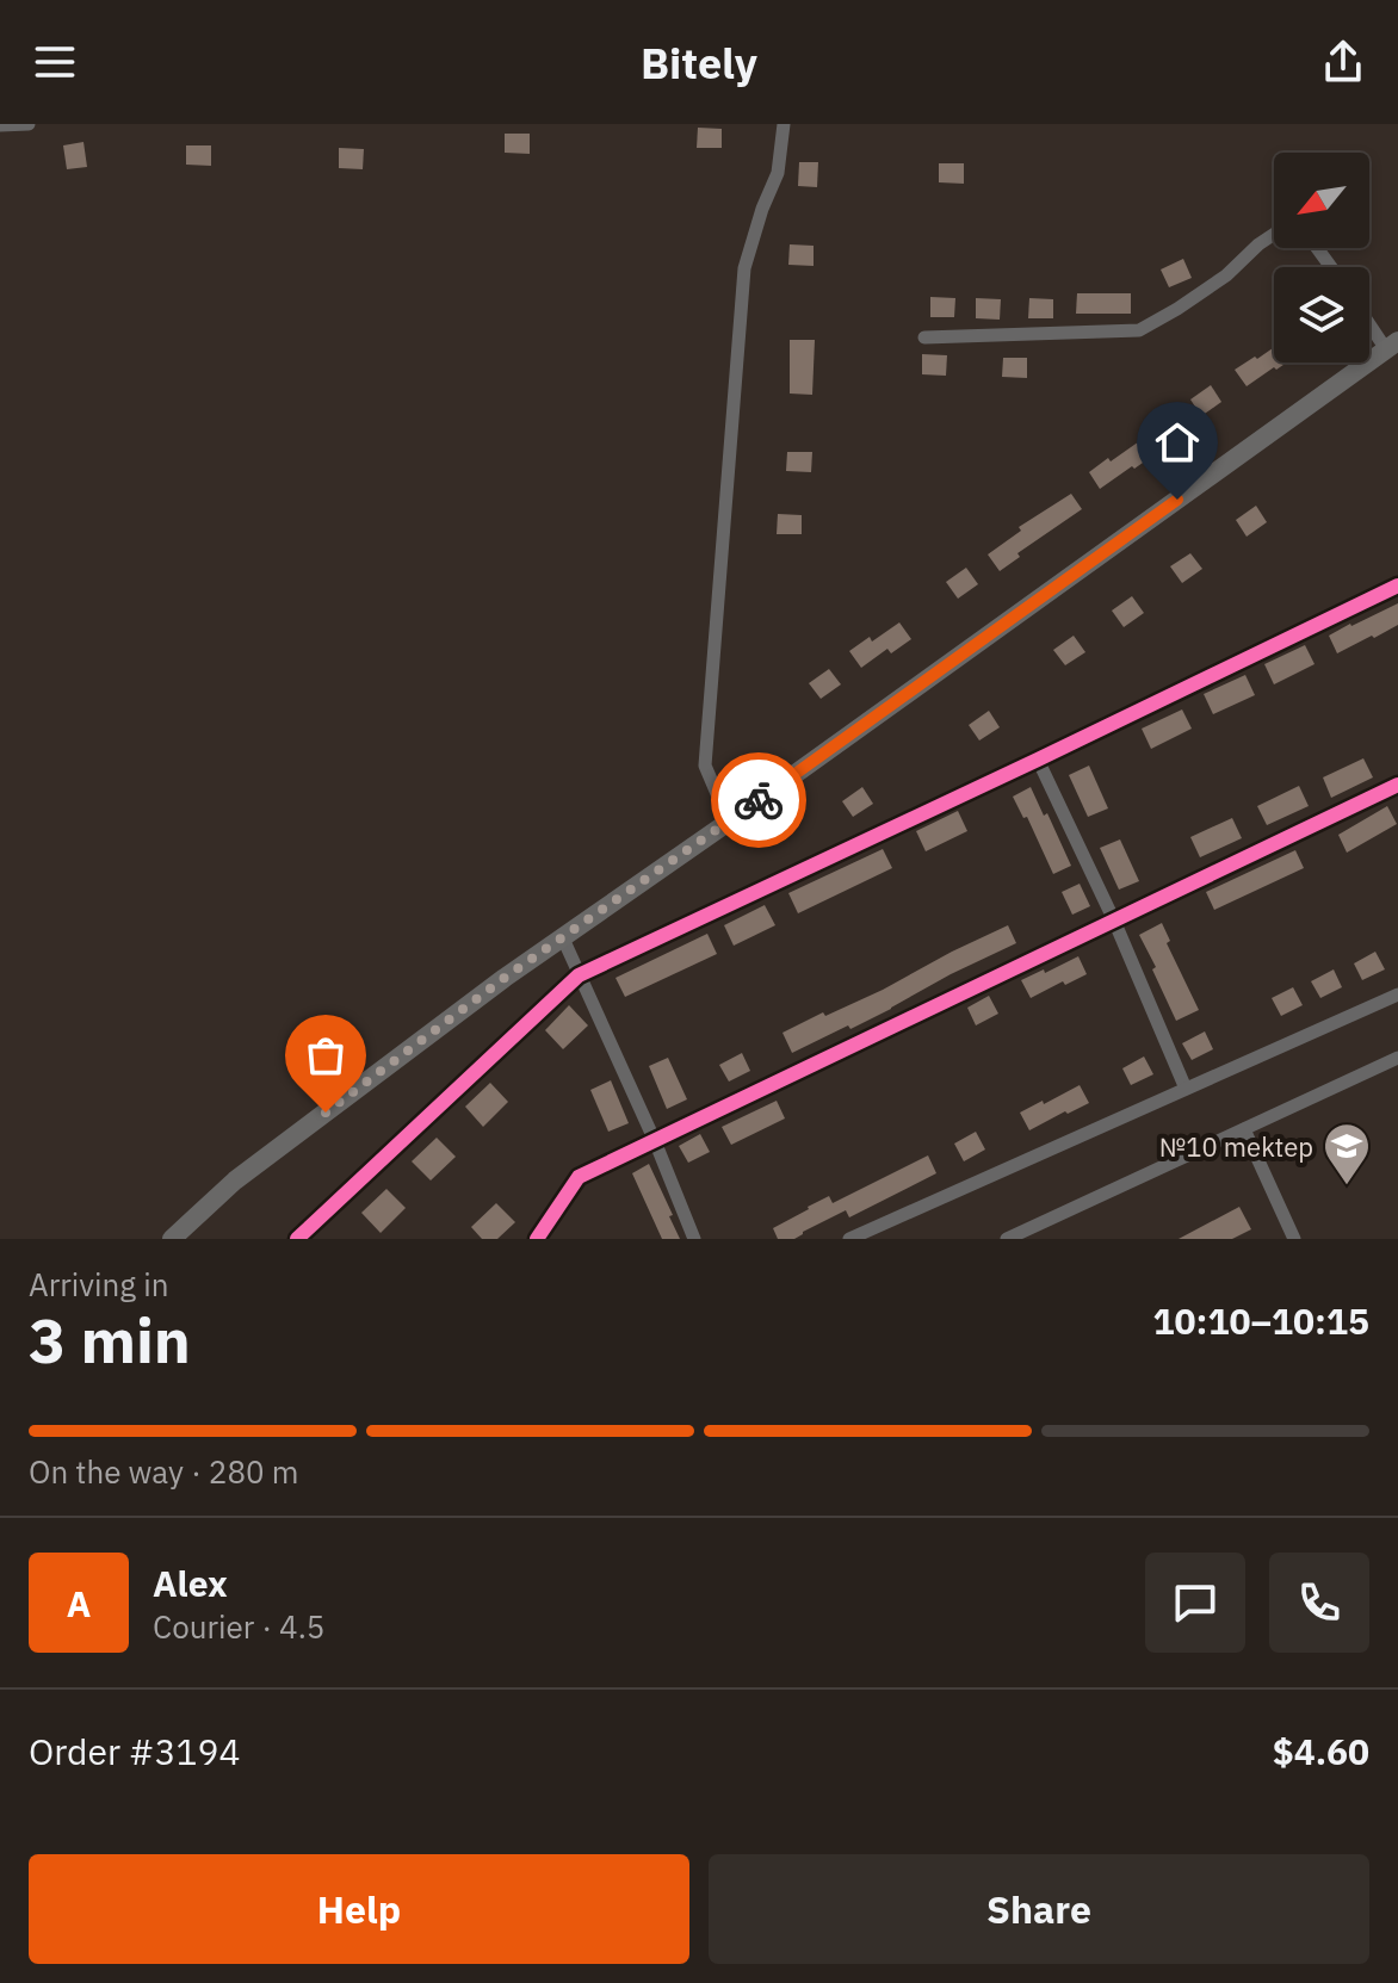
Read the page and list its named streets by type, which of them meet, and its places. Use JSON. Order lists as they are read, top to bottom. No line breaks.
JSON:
{"places":{"school or university":["№10 mektep"]},"north":"bottom left","page":{"header":"Bitely","heading":["3 min","Arriving in","10:10–10:15"],"panel":["Alex","Courier · 4.5","Order #3194","$4.60"],"bar":"On the way · 280 m","round":"A","buttons":["Help","Share"]}}
